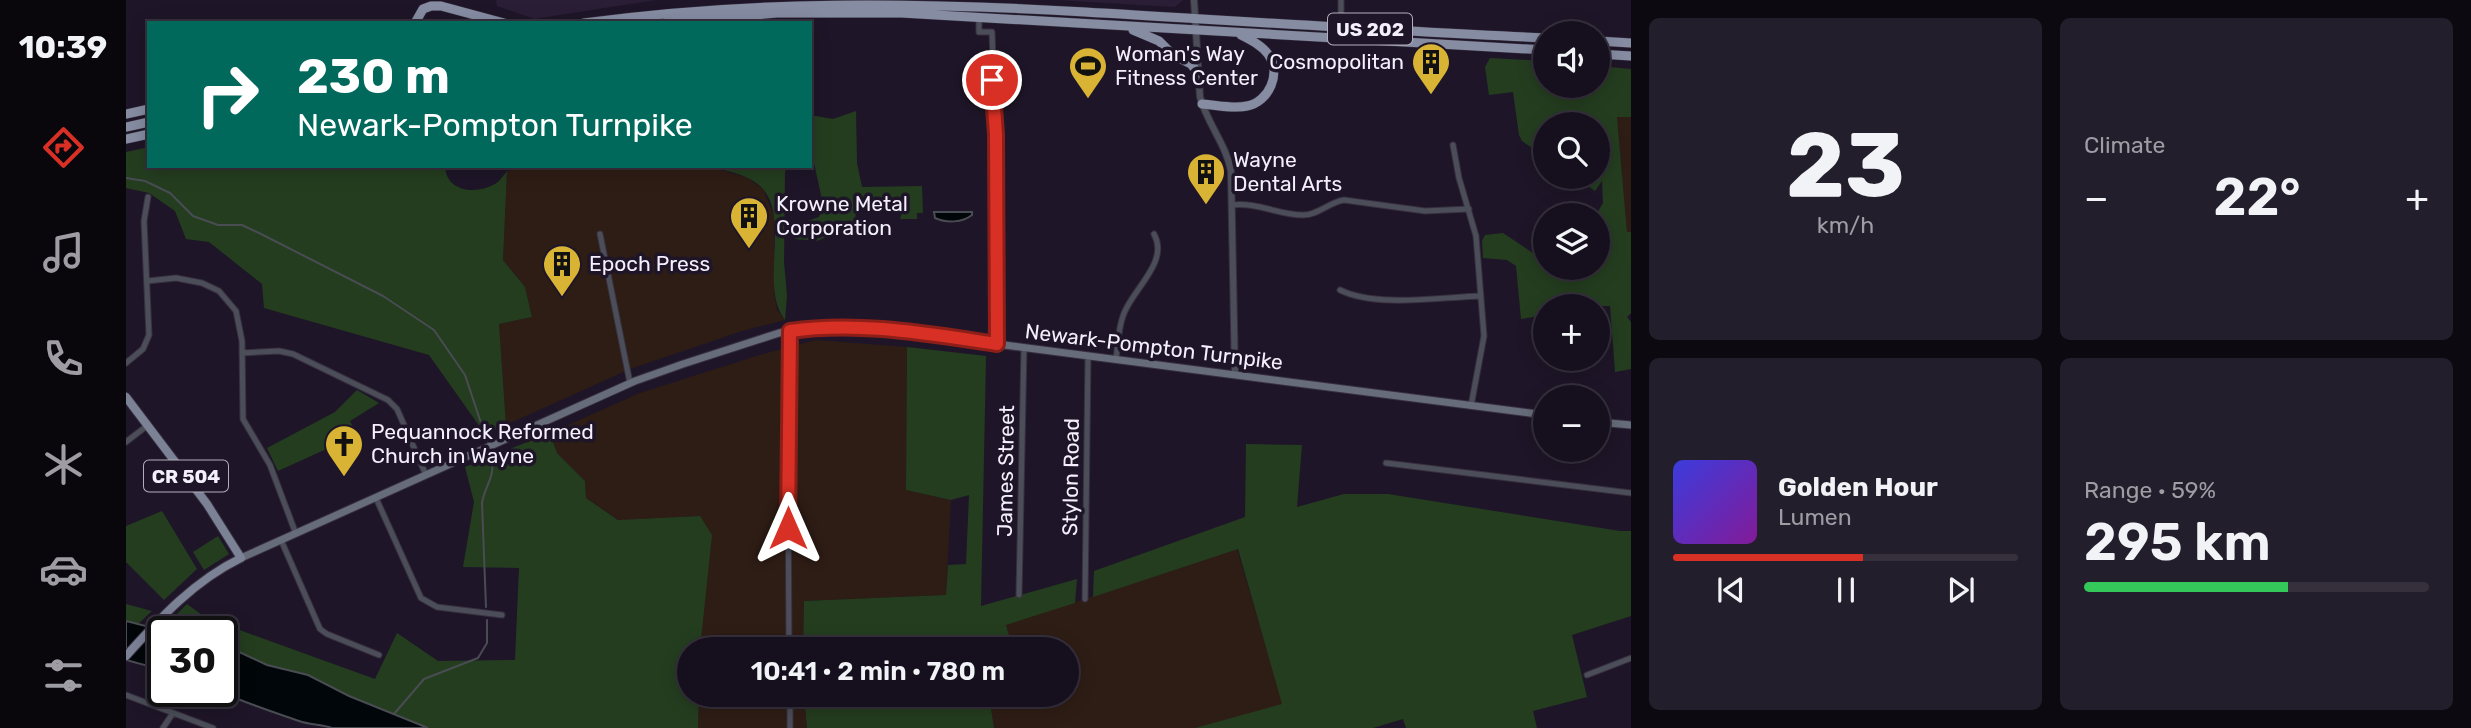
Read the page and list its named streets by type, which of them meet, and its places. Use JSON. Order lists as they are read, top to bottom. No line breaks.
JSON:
{"streets":{"highway":["US 202"],"main road":["Newark-Pompton Turnpike","CR 504"],"street":["James Street","Stylon Road"]},"crossings":[["Newark-Pompton Turnpike","James Street"],["Newark-Pompton Turnpike","CR 504"],["Newark-Pompton Turnpike","Stylon Road"]],"places":{"building":["Cosmopolitan","Wayne Dental Arts","Krowne Metal Corporation","Epoch Press"],"sports":["Woman's Way Fitness Center"],"church":["Pequannock Reformed Church in Wayne"]},"page":{"tabs":"10:39","tile":[["23","km/h"],"Climate",["Range · 59%","295 km"]],"map_buttons":["+","−"],"turn":["230 m","Newark-Pompton Turnpike"],"heat":["−","22°","+"],"song":["Golden Hour","Lumen"],"limit":"30","trip":"10:41 · 2 min · 780 m"}}
